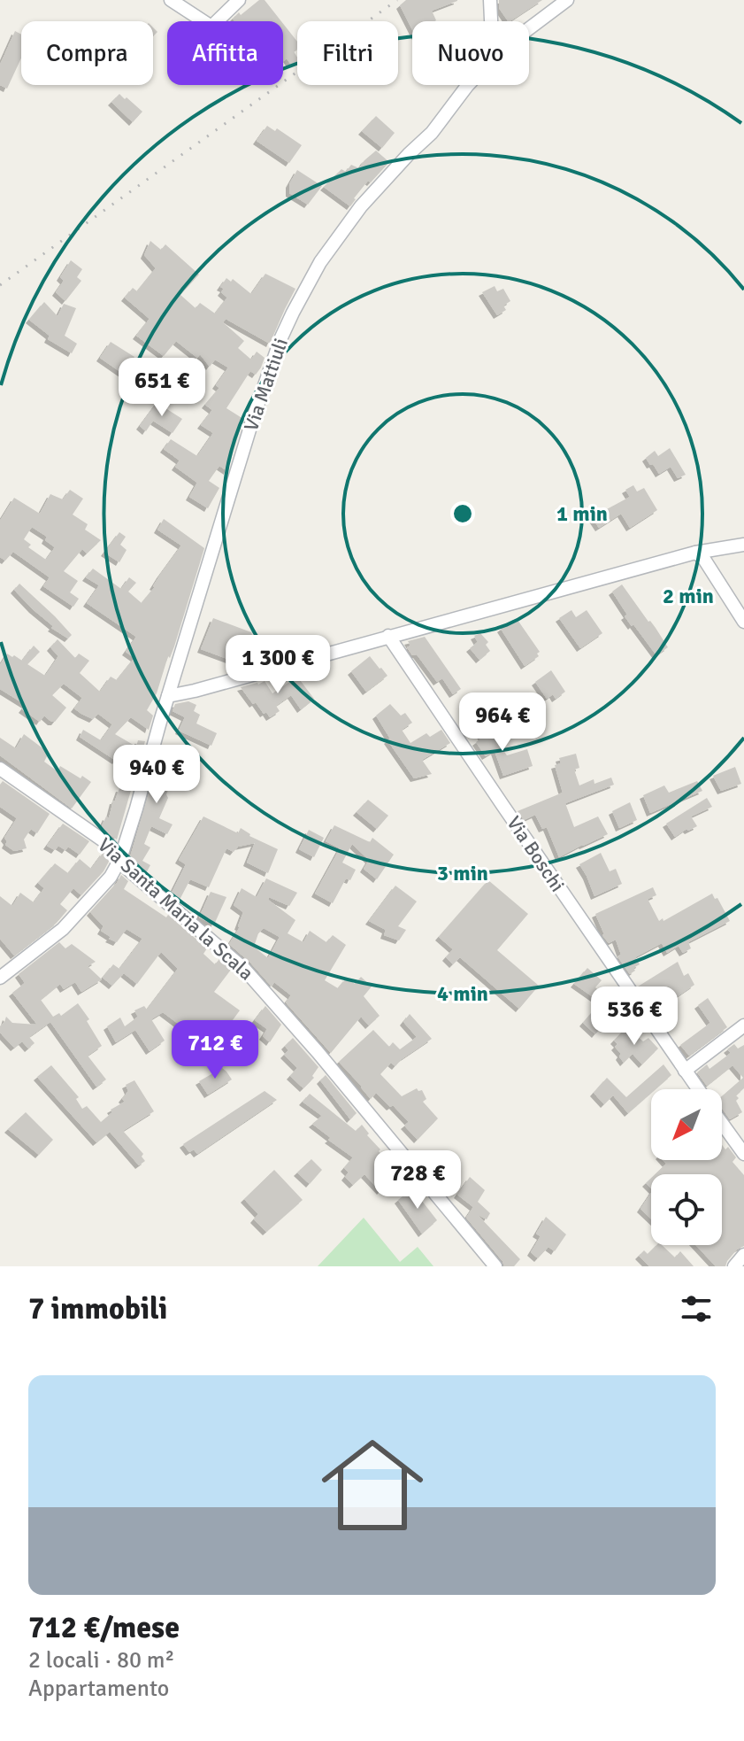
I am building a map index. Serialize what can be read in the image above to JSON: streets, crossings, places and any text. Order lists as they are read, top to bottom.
{
  "streets": {
    "street": ["Via Mattiuli", "Via Boschi", "Via Santa Maria la Scala"]
  },
  "crossings": [
    ["Via Mattiuli", "Via Santa Maria la Scala"]
  ],
  "north": "bottom left",
  "page": {
    "chip": [
      "Compra",
      "Affitta",
      "Filtri",
      "Nuovo"
    ],
    "price": [
      "651 €",
      "1 300 €",
      "964 €",
      "940 €",
      "536 €",
      "712 €",
      "728 €"
    ],
    "heading": "7 immobili",
    "list": [
      {
        "name": "712 €/mese",
        "note": "2 locali · 80 m² · Appartamento"
      }
    ]
  },
  "rings": [
    "1 min",
    "2 min",
    "3 min",
    "4 min"
  ]
}
